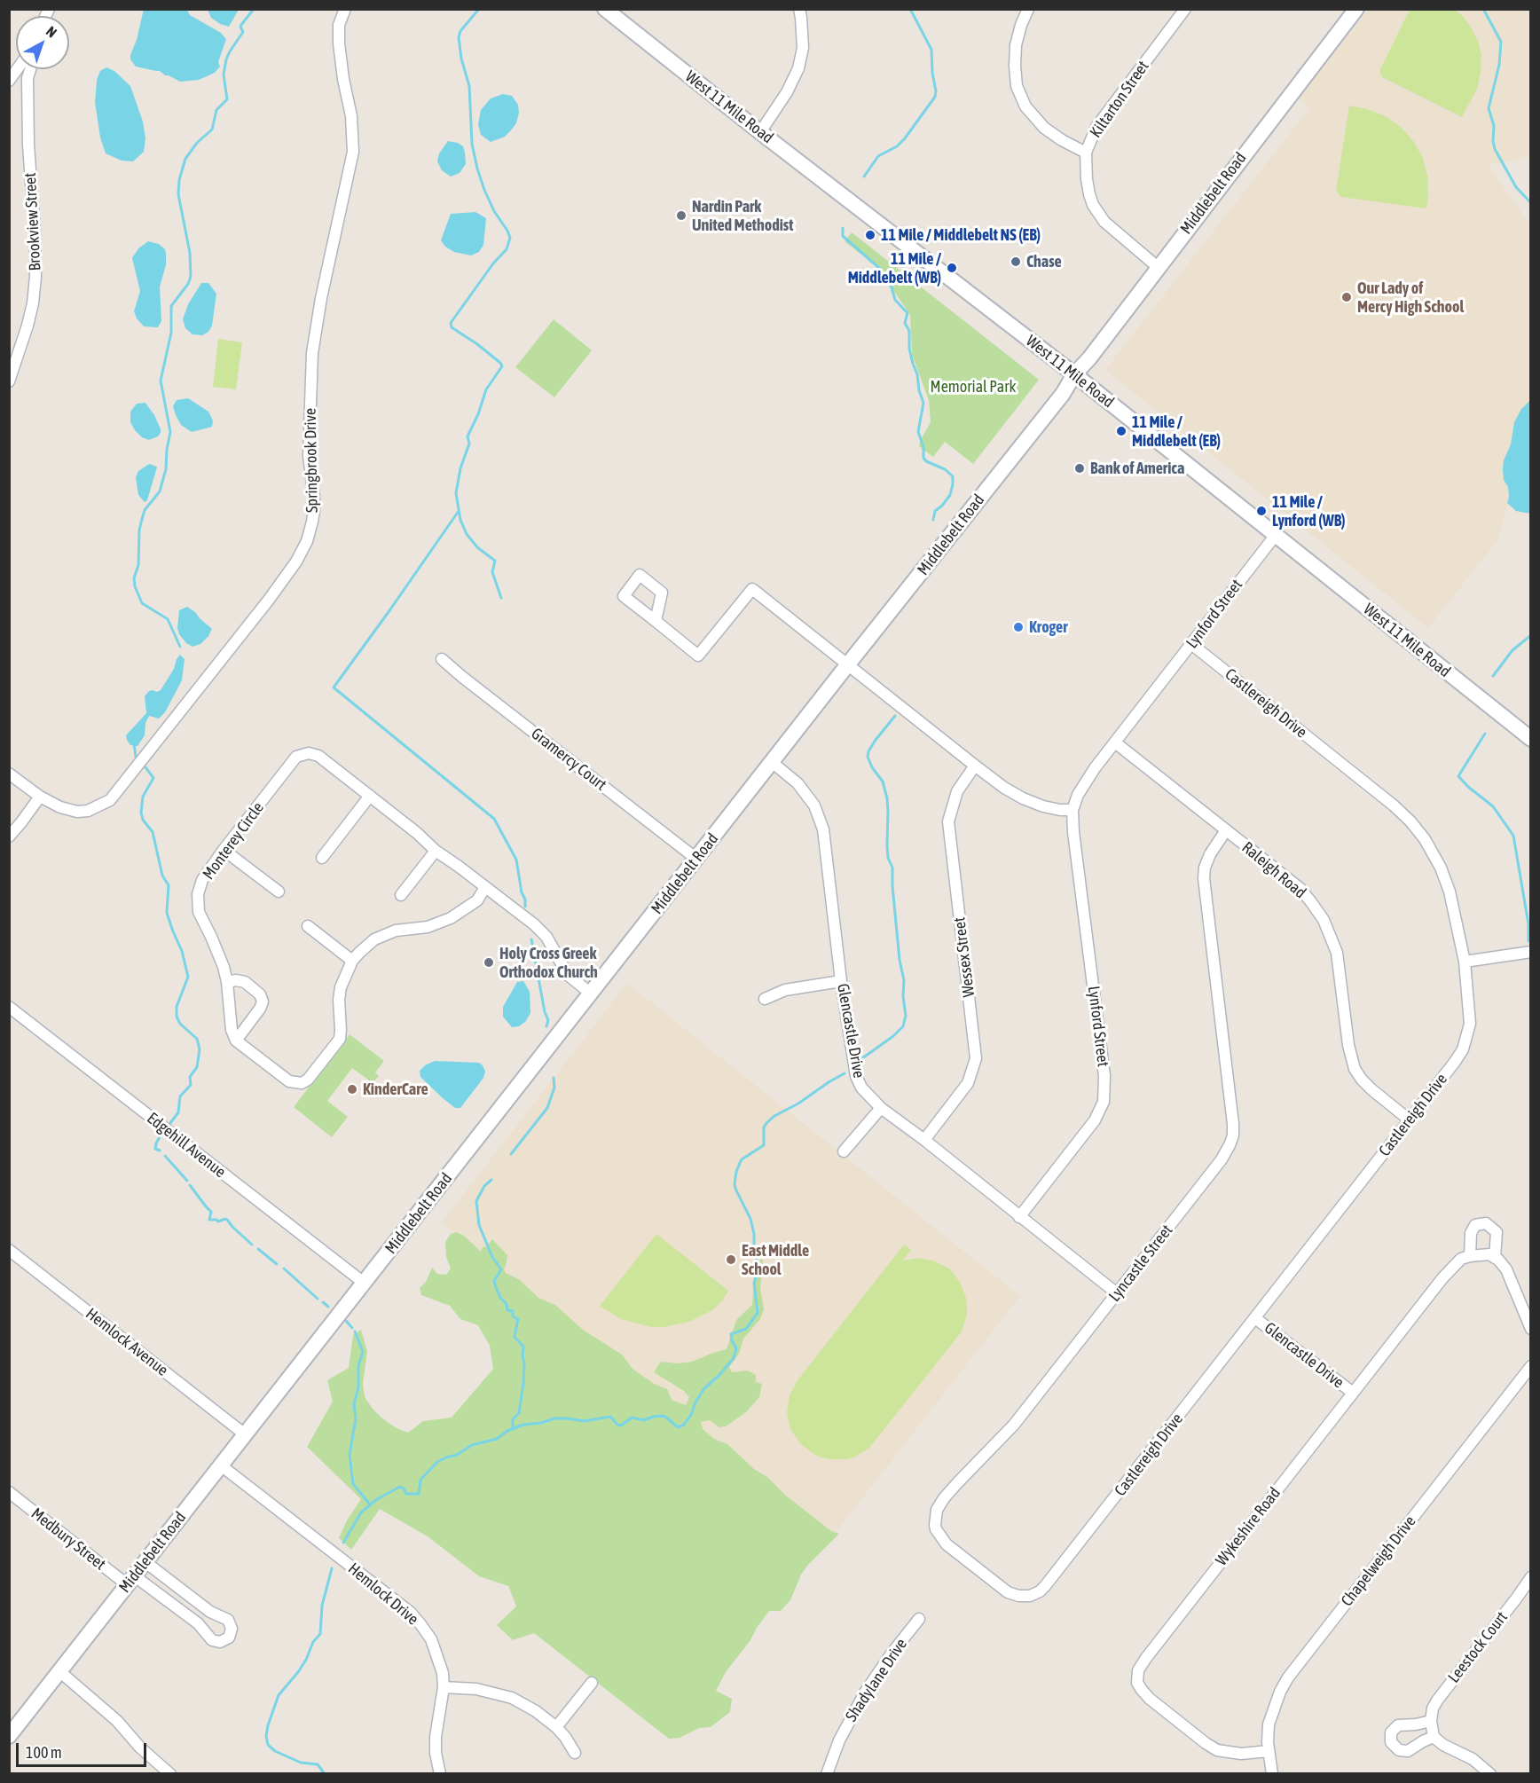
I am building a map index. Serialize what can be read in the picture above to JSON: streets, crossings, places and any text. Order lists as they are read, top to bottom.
{
  "streets": {
    "street": [
      "Kiltarton Street",
      "West 11 Mile Road",
      "Middlebelt Road",
      "Brookview Street",
      "Springbrook Drive",
      "Lynford Street",
      "Castlereigh Drive",
      "Gramercy Court",
      "Monterey Circle",
      "Raleigh Road",
      "Wessex Street",
      "Glencastle Drive",
      "Edgehill Avenue",
      "Lyncastle Street",
      "Hemlock Avenue",
      "Wykeshire Road",
      "Medbury Street",
      "Chapelweigh Drive",
      "Hemlock Drive",
      "Leestock Court",
      "Shadylane Drive"
    ]
  },
  "crossings": [
    ["Kiltarton Street", "Middlebelt Road"],
    ["West 11 Mile Road", "Middlebelt Road"],
    ["West 11 Mile Road", "Lynford Street"],
    ["Middlebelt Road", "Gramercy Court"],
    ["Middlebelt Road", "Monterey Circle"],
    ["Middlebelt Road", "Glencastle Drive"],
    ["Middlebelt Road", "Edgehill Avenue"],
    ["Middlebelt Road", "Hemlock Avenue"],
    ["Middlebelt Road", "Medbury Street"],
    ["Middlebelt Road", "Hemlock Drive"],
    ["Lynford Street", "Castlereigh Drive"],
    ["Lynford Street", "Raleigh Road"],
    ["Lynford Street", "Glencastle Drive"],
    ["Castlereigh Drive", "Raleigh Road"],
    ["Castlereigh Drive", "Glencastle Drive"],
    ["Castlereigh Drive", "Lyncastle Street"],
    ["Raleigh Road", "Lyncastle Street"],
    ["Wessex Street", "Glencastle Drive"],
    ["Glencastle Drive", "Lyncastle Street"],
    ["Glencastle Drive", "Wykeshire Road"],
    ["Wykeshire Road", "Chapelweigh Drive"]
  ],
  "parks": ["Memorial Park"],
  "places": [
    "Nardin Park United Methodist",
    "11 Mile / Middlebelt NS (EB)",
    "Chase",
    "11 Mile / Middlebelt (WB)",
    "Our Lady of Mercy High School",
    "11 Mile / Middlebelt (EB)",
    "Bank of America",
    "11 Mile / Lynford (WB)",
    "Kroger",
    "Holy Cross Greek Orthodox Church",
    "KinderCare",
    "East Middle School"
  ],
  "scale_bar": "100 m",
  "north": "top right"
}
